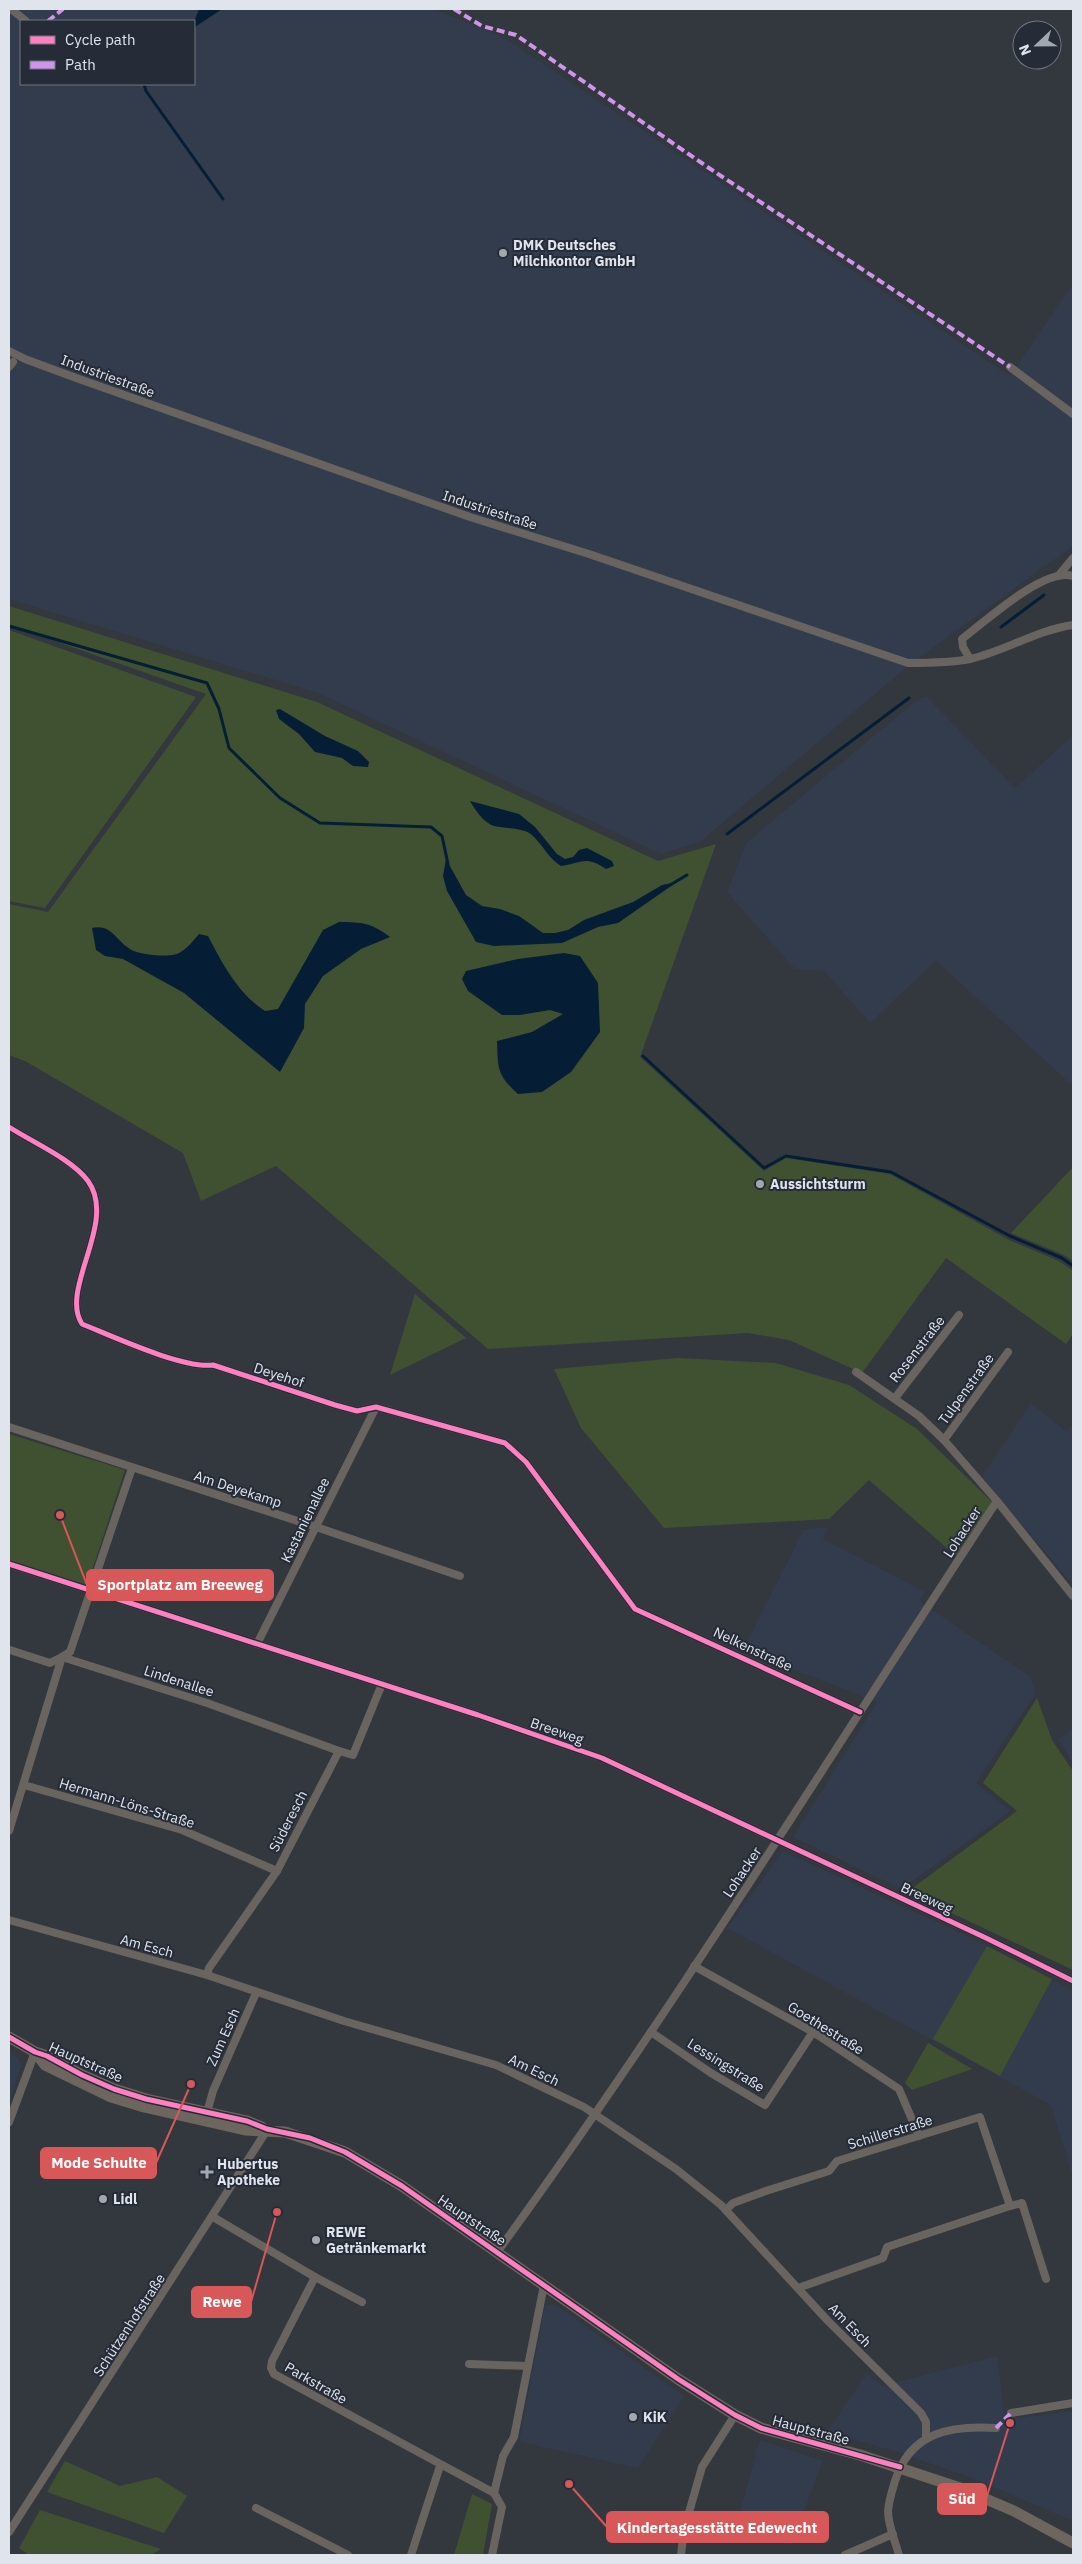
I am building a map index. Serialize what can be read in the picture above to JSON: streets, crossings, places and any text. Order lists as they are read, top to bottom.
{
  "streets": {
    "main road": ["Hauptstraße"],
    "street": [
      "Industriestraße",
      "Rosenstraße",
      "Deyehof",
      "Tulpenstraße",
      "Am Deyekamp",
      "Kastanienallee",
      "Lohacker",
      "Nelkenstraße",
      "Lindenallee",
      "Breeweg",
      "Hermann-Löns-Straße",
      "Süderesch",
      "Am Esch",
      "Goethestraße",
      "Zum Esch",
      "Lessingstraße",
      "Schillerstraße",
      "Schützenhofstraße",
      "Parkstraße"
    ]
  },
  "crossings": [
    ["Rosenstraße", "Lohacker"],
    ["Deyehof", "Kastanienallee"],
    ["Deyehof", "Nelkenstraße"],
    ["Tulpenstraße", "Lohacker"],
    ["Am Deyekamp", "Kastanienallee"],
    ["Kastanienallee", "Breeweg"],
    ["Lohacker", "Nelkenstraße"],
    ["Lohacker", "Breeweg"],
    ["Lohacker", "Am Esch"],
    ["Lohacker", "Goethestraße"],
    ["Lohacker", "Hauptstraße"],
    ["Lohacker", "Lessingstraße"],
    ["Lindenallee", "Süderesch"],
    ["Hermann-Löns-Straße", "Süderesch"],
    ["Süderesch", "Am Esch"],
    ["Am Esch", "Zum Esch"],
    ["Am Esch", "Schillerstraße"],
    ["Goethestraße", "Lessingstraße"],
    ["Goethestraße", "Schillerstraße"],
    ["Zum Esch", "Hauptstraße"],
    ["Hauptstraße", "Schützenhofstraße"]
  ],
  "places": {
    "other": [
      "DMK Deutsches Milchkontor GmbH",
      "Aussichtsturm",
      "Sportplatz am Breeweg",
      "Mode Schulte",
      "Lidl",
      "Rewe",
      "REWE Getränkemarkt",
      "KiK",
      "Süd",
      "Kindertagesstätte Edewecht"
    ],
    "health": ["Hubertus Apotheke"]
  },
  "legend": ["Cycle path", "Path"],
  "north": "left"
}
